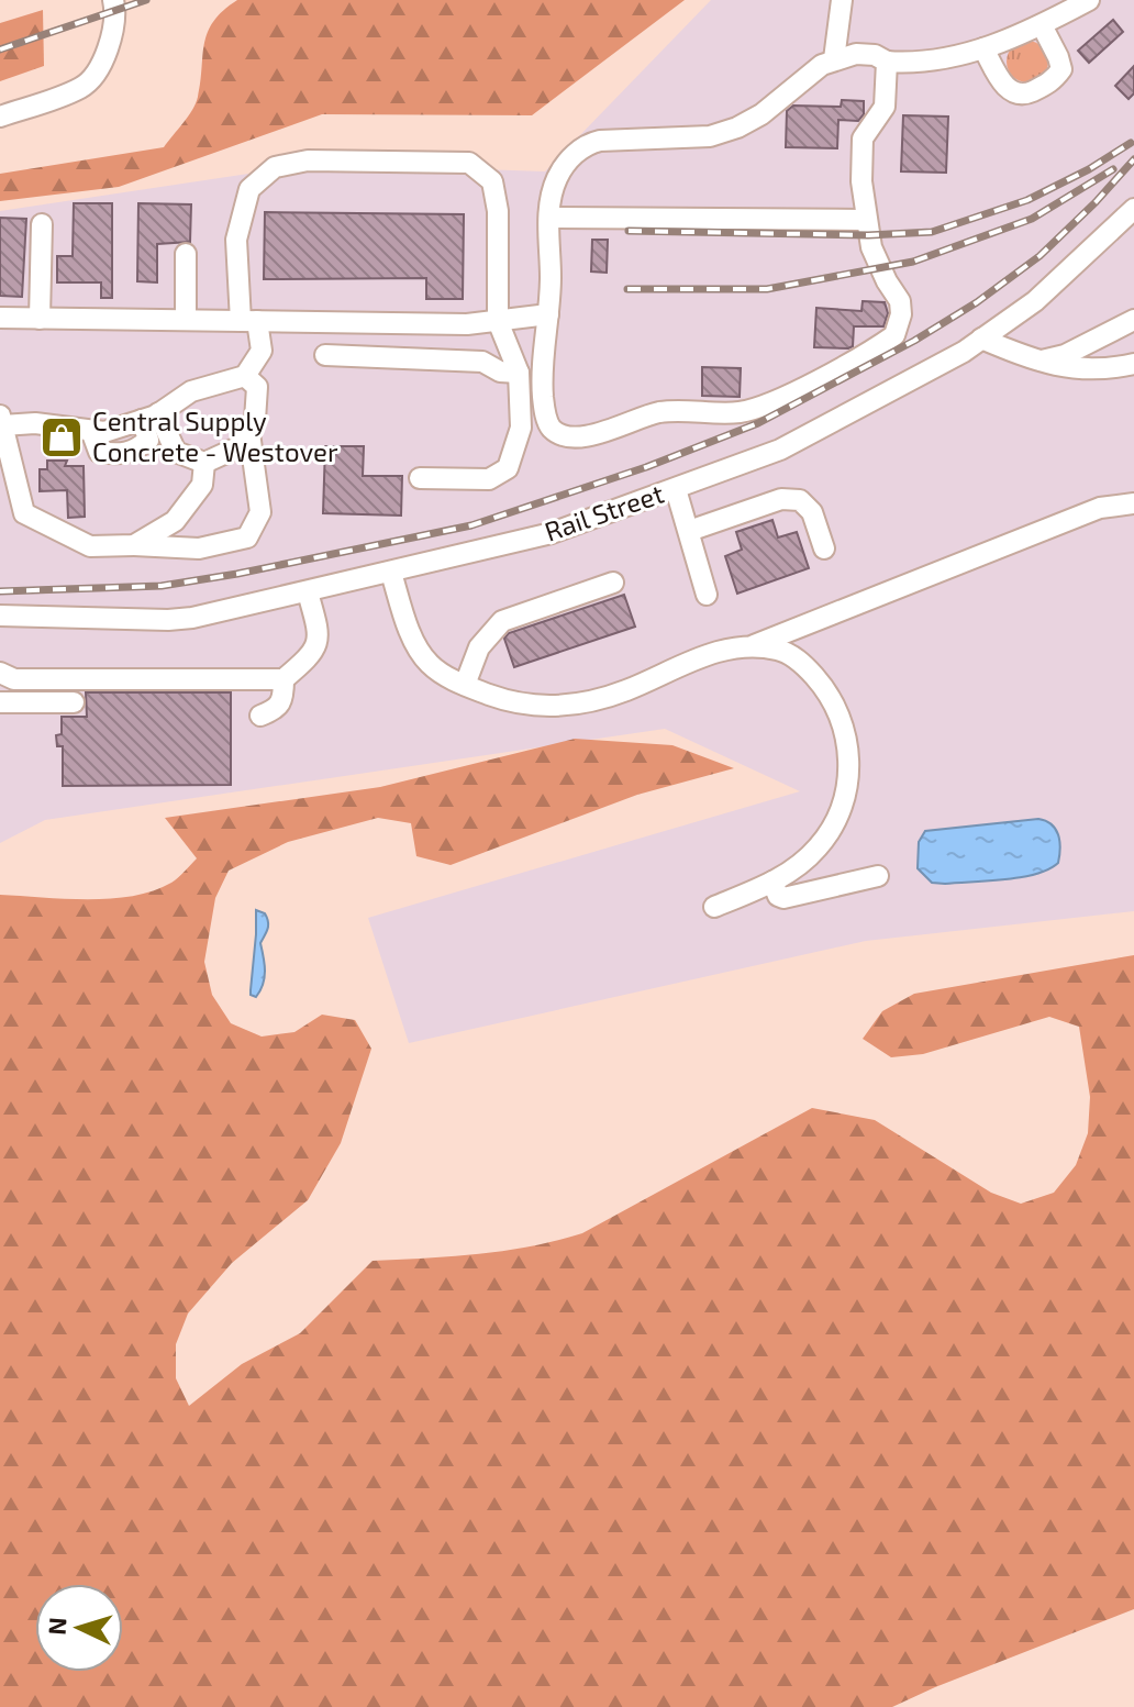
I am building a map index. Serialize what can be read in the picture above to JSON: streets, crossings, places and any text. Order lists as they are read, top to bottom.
{
  "streets": {
    "street": ["Rail Street"]
  },
  "places": {
    "shop": ["Central Supply Concrete - Westover"]
  },
  "north": "left"
}
